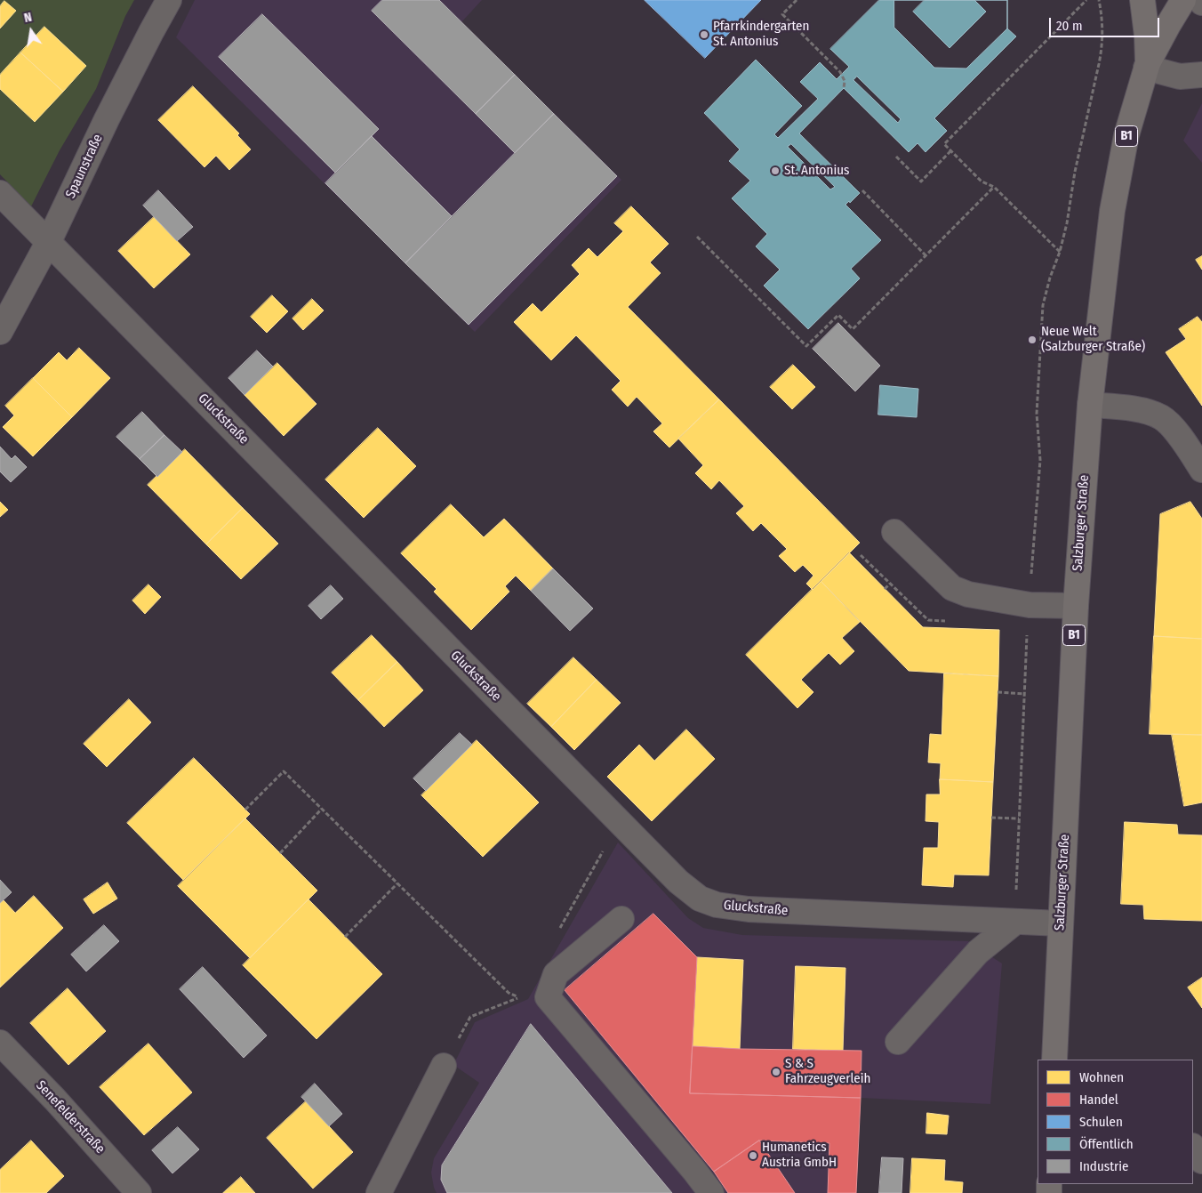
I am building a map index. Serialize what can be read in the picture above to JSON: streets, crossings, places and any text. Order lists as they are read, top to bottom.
{
  "streets": {
    "main road": ["B1", "Salzburger Straße"],
    "street": ["Spaunstraße", "Gluckstraße", "Senefelderstraße"]
  },
  "crossings": [
    ["Spaunstraße", "Gluckstraße"],
    ["Gluckstraße", "Salzburger Straße"]
  ],
  "places": [
    "Pfarrkindergarten St. Antonius",
    "St. Antonius",
    "Neue Welt (Salzburger Straße)",
    "S & S Fahrzeugverleih",
    "Humanetics Austria GmbH"
  ],
  "legend": [
    "Wohnen",
    "Handel",
    "Schulen",
    "Öffentlich",
    "Industrie"
  ],
  "scale_bar": "20 m",
  "north": "top"
}
